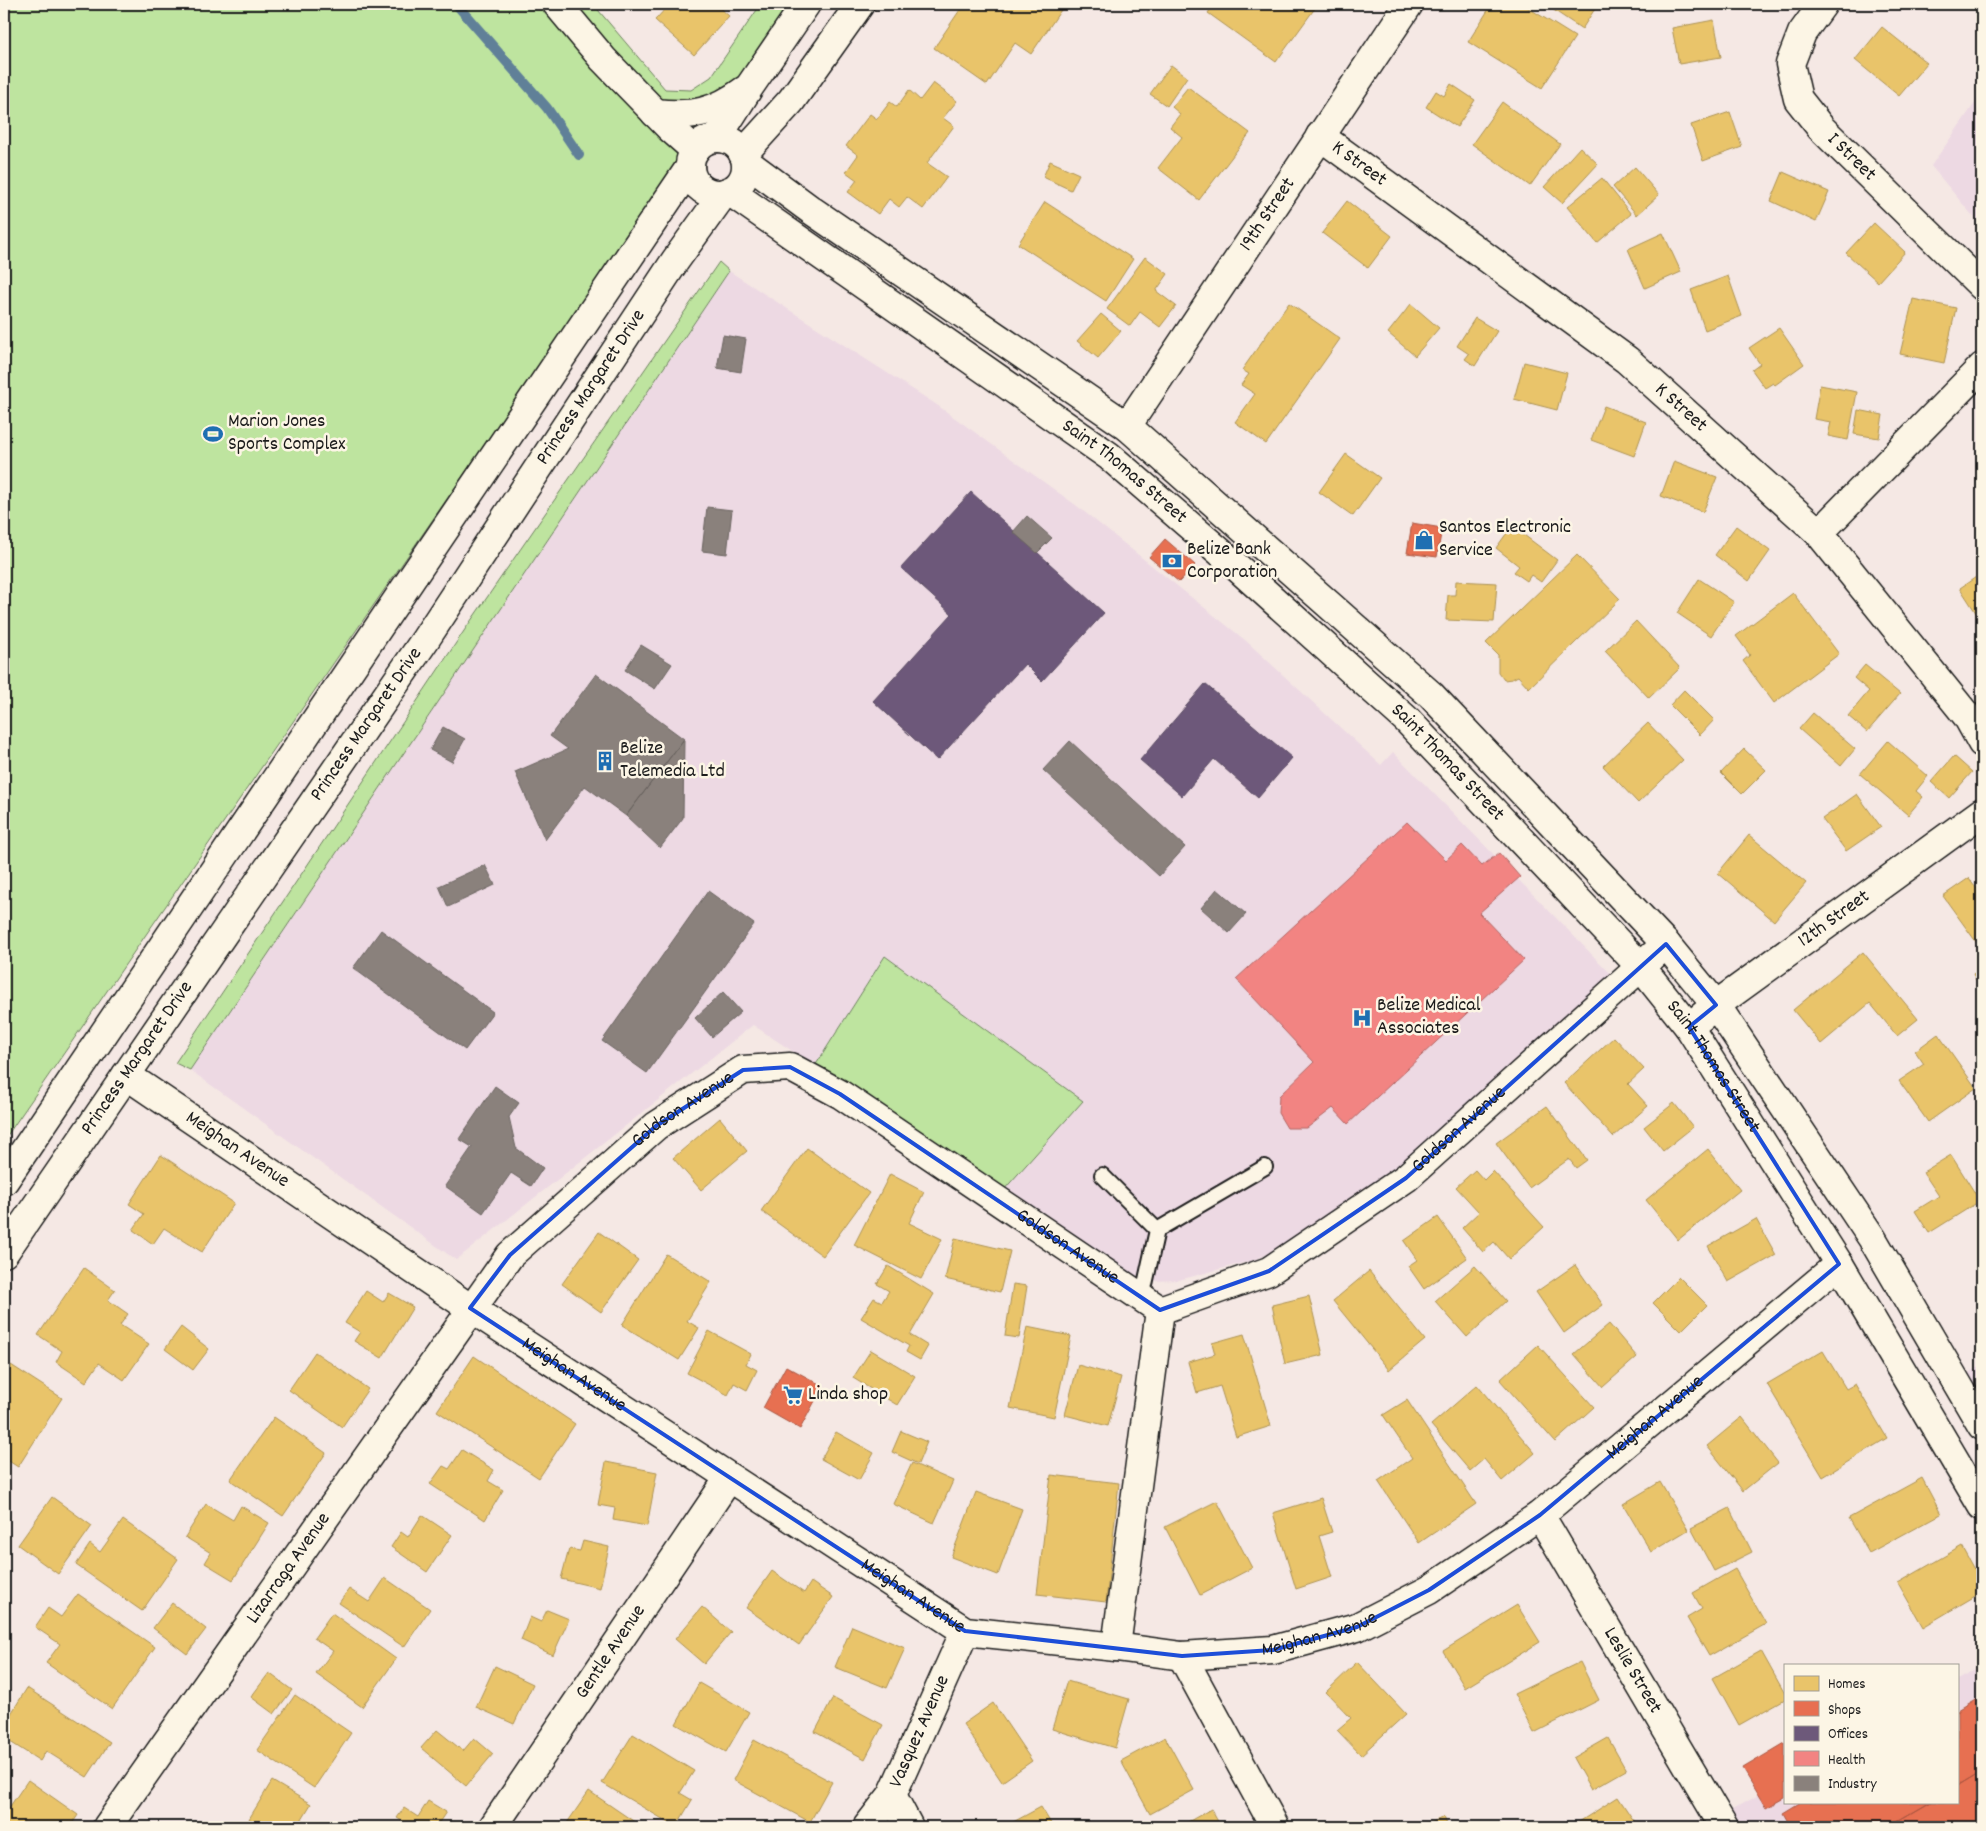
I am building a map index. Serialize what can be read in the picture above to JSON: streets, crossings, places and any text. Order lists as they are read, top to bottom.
{
  "streets": {
    "street": [
      "I Street",
      "K Street",
      "19th Street",
      "Princess Margaret Drive",
      "Saint Thomas Street",
      "12th Street",
      "Goldson Avenue",
      "Meighan Avenue",
      "Lizarraga Avenue",
      "Gentle Avenue",
      "Leslie Street",
      "Vasquez Avenue"
    ]
  },
  "crossings": [
    ["K Street", "19th Street"],
    ["19th Street", "Saint Thomas Street"],
    ["Princess Margaret Drive", "Saint Thomas Street"],
    ["Princess Margaret Drive", "Meighan Avenue"],
    ["Saint Thomas Street", "12th Street"],
    ["Saint Thomas Street", "Goldson Avenue"],
    ["Saint Thomas Street", "Meighan Avenue"],
    ["Goldson Avenue", "Meighan Avenue"],
    ["Goldson Avenue", "Lizarraga Avenue"],
    ["Meighan Avenue", "Lizarraga Avenue"],
    ["Meighan Avenue", "Gentle Avenue"],
    ["Meighan Avenue", "Leslie Street"],
    ["Meighan Avenue", "Vasquez Avenue"]
  ],
  "places": {
    "sports": ["Marion Jones Sports Complex"],
    "shop": ["Santos Electronic Service"],
    "bank": ["Belize Bank Corporation"],
    "building": ["Belize Telemedia Ltd"],
    "hospital": ["Belize Medical Associates"],
    "supermarket": ["Linda shop"]
  },
  "legend": [
    "Homes",
    "Shops",
    "Offices",
    "Health",
    "Industry"
  ]
}
